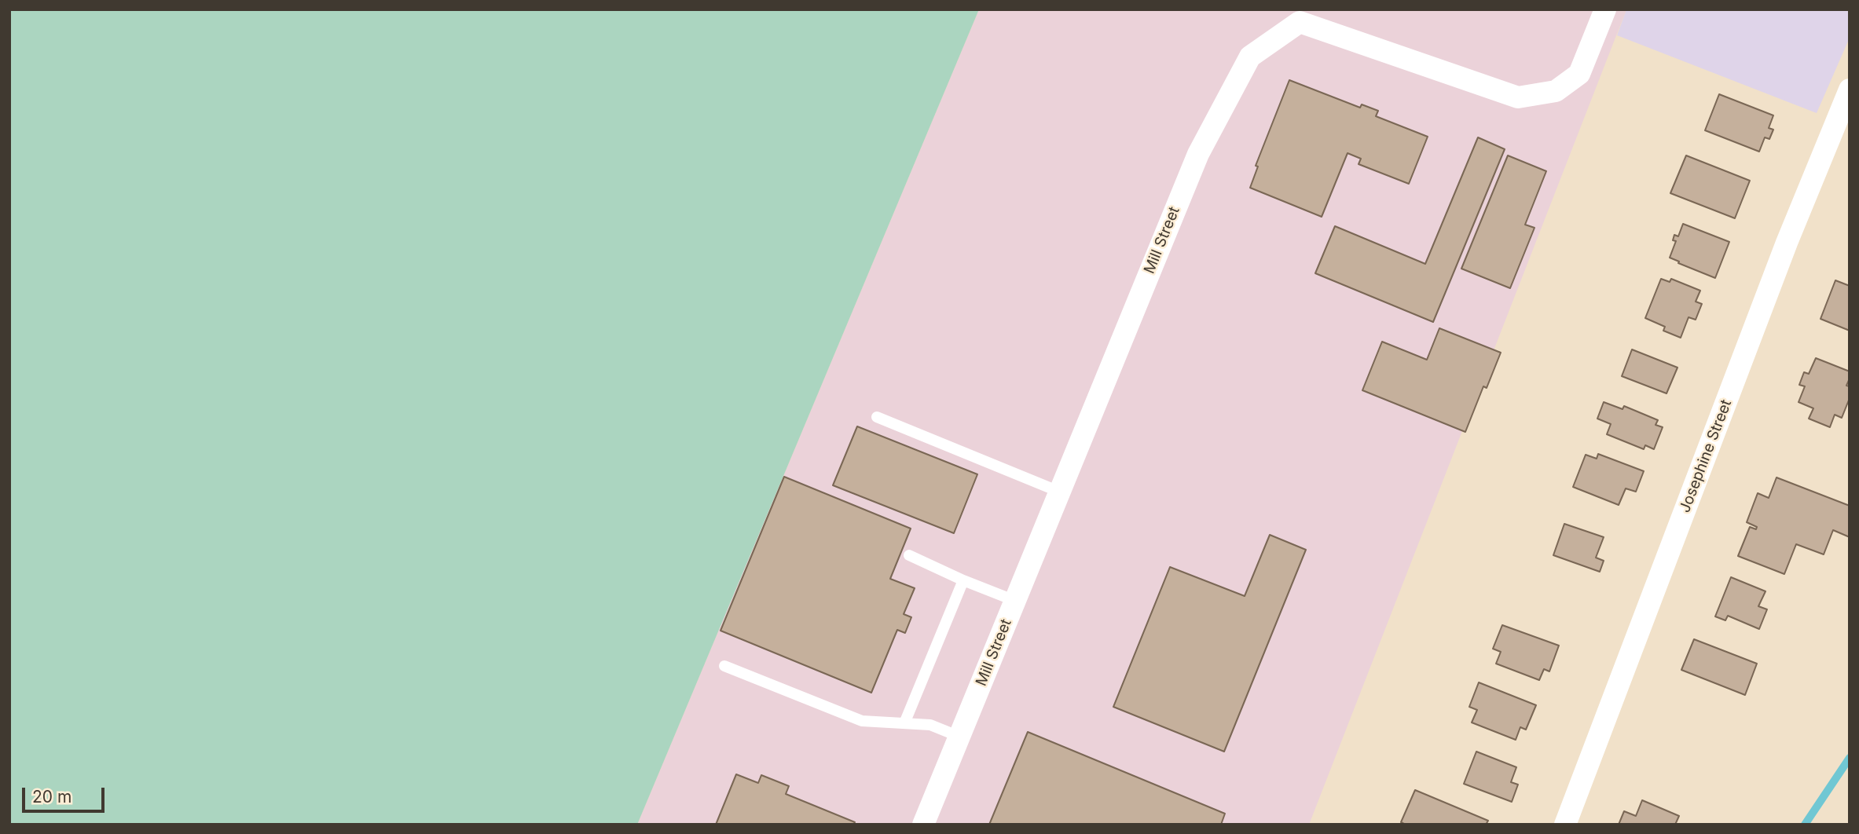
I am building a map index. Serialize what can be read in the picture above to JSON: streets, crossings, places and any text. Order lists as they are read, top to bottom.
{
  "streets": {
    "street": ["Mill Street", "Josephine Street"]
  },
  "scale_bar": "20 m"
}
